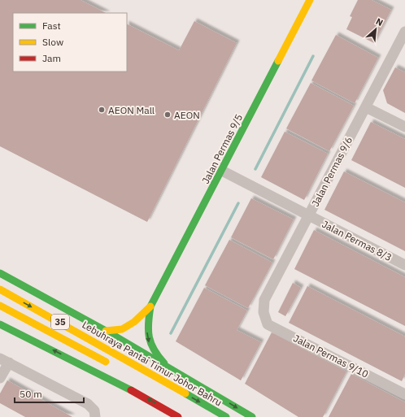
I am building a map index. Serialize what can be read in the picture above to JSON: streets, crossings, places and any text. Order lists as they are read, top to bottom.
{
  "streets": {
    "main road": ["Jalan Permas 9/5", "35", "Lebuhraya Pantai Timur Johor Bahru"],
    "street": ["Jalan Permas 9/6", "Jalan Permas 8/3", "Jalan Permas 9/10"]
  },
  "crossings": [
    ["Jalan Permas 9/5", "Jalan Permas 8/3"],
    ["Jalan Permas 9/6", "Jalan Permas 8/3"],
    ["Jalan Permas 9/6", "Jalan Permas 9/10"]
  ],
  "places": ["AEON Mall", "AEON"],
  "legend": ["Fast", "Slow", "Jam"],
  "scale_bar": "50 m",
  "north": "top right"
}
